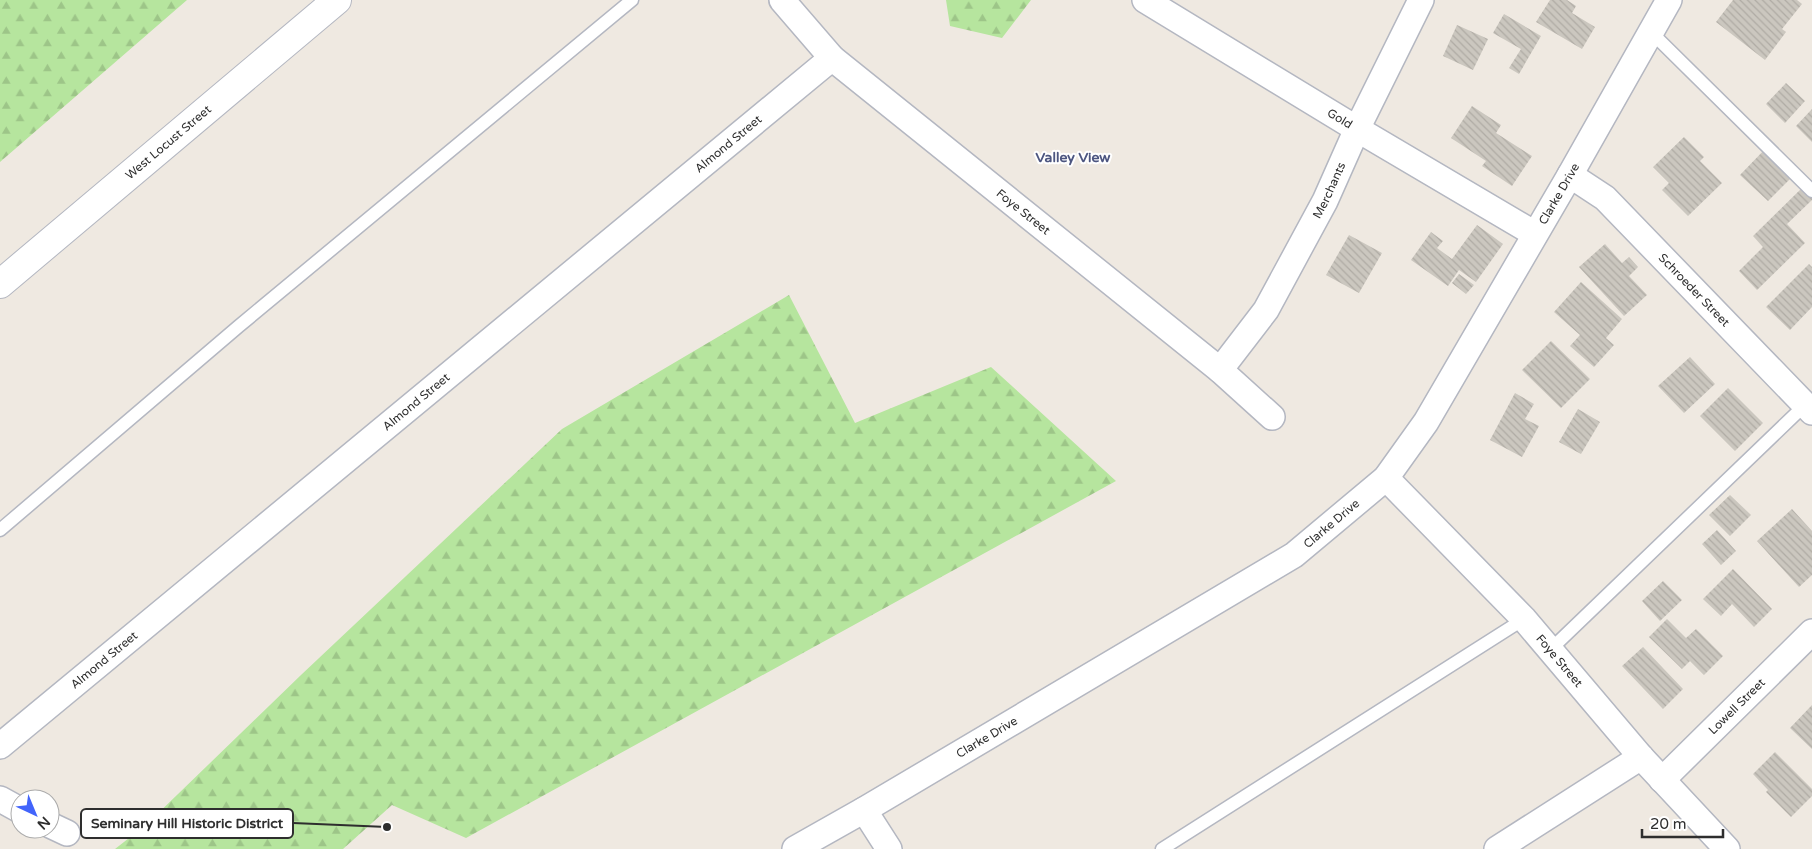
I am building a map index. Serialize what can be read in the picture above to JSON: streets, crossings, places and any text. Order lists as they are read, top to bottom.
{
  "streets": {
    "street": [
      "Gold",
      "West Locust Street",
      "Almond Street",
      "Merchants",
      "Clarke Drive",
      "Foye Street",
      "Schroeder Street",
      "Lowell Street"
    ]
  },
  "crossings": [
    ["Gold", "Merchants"],
    ["Gold", "Clarke Drive"],
    ["Almond Street", "Foye Street"],
    ["Merchants", "Foye Street"],
    ["Clarke Drive", "Foye Street"],
    ["Clarke Drive", "Schroeder Street"],
    ["Foye Street", "Lowell Street"]
  ],
  "districts": ["Valley View"],
  "places": ["Seminary Hill Historic District"],
  "scale_bar": "20 m",
  "north": "bottom right"
}
